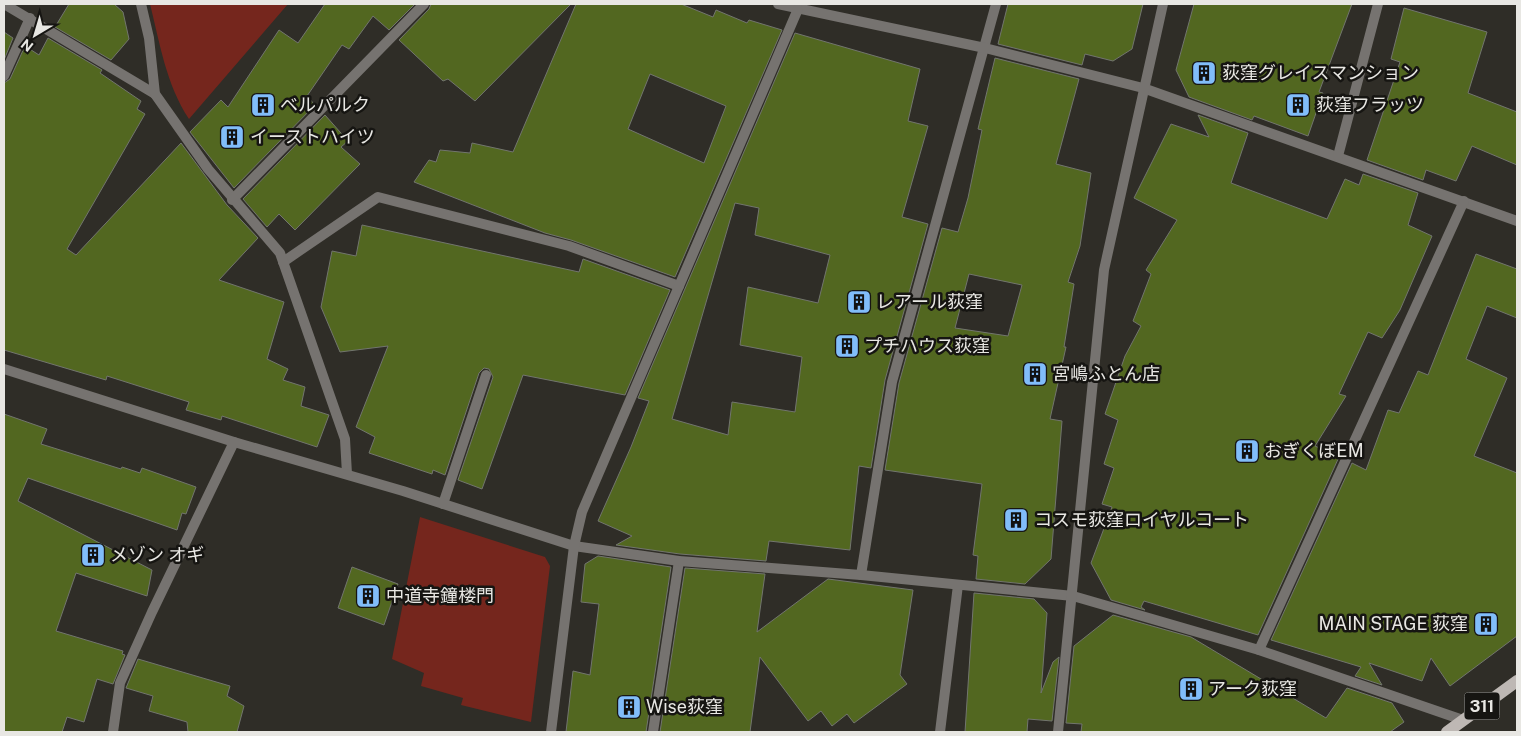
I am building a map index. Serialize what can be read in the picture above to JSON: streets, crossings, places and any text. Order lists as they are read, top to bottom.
{
  "streets": {
    "main road": ["311"]
  },
  "places": {
    "building": [
      "荻窪グレイスマンション",
      "ベルパルク",
      "荻窪フラッツ",
      "イーストハイツ",
      "レアール荻窪",
      "プチハウス荻窪",
      "宮嶋ふとん店",
      "おぎくぼEM",
      "コスモ荻窪ロイヤルコート",
      "メゾン オギ",
      "中道寺鐘楼門",
      "MAIN STAGE 荻窪",
      "アーク荻窪",
      "Wise荻窪"
    ]
  },
  "north": "bottom left"
}
